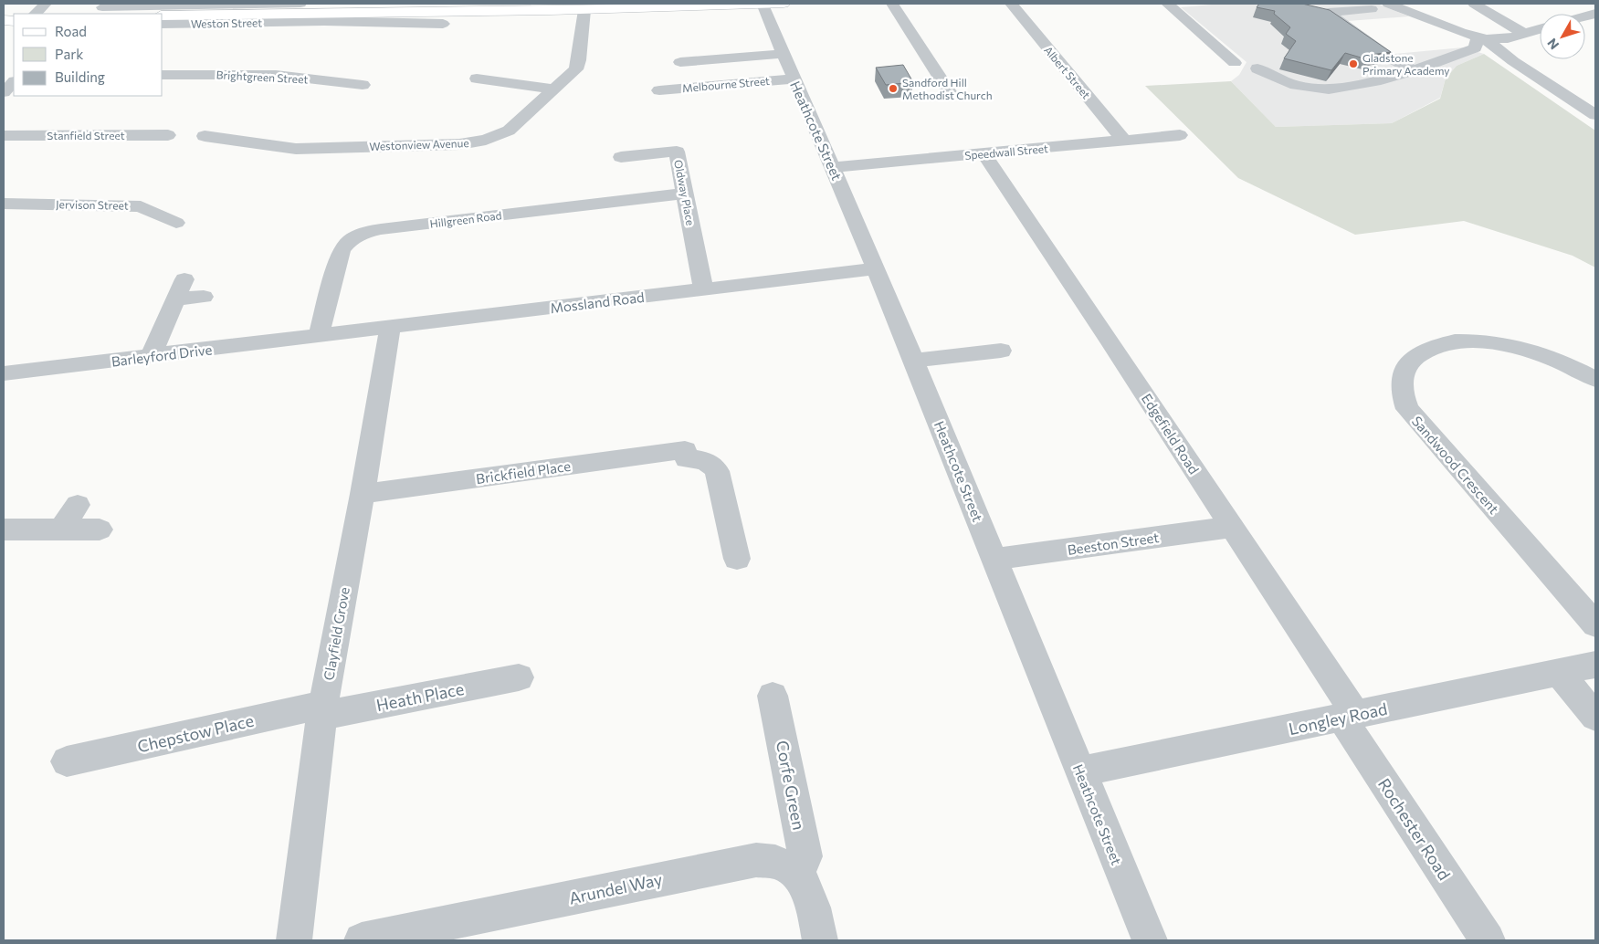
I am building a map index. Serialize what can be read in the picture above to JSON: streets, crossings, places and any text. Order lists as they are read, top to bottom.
{
  "streets": {
    "street": [
      "Weston Street",
      "Albert Street",
      "Brightgreen Street",
      "Melbourne Street",
      "Heathcote Street",
      "Stanfield Street",
      "Westonview Avenue",
      "Speedwall Street",
      "Oldway Place",
      "Jervison Street",
      "Hillgreen Road",
      "Mossland Road",
      "Barleyford Drive",
      "Edgefield Road",
      "Sandwood Crescent",
      "Brickfield Place",
      "Beeston Street",
      "Clayfield Grove",
      "Heath Place",
      "Longley Road",
      "Chepstow Place",
      "Corfe Green",
      "Rochester Road",
      "Arundel Way"
    ]
  },
  "crossings": [
    ["Albert Street", "Speedwall Street"],
    ["Melbourne Street", "Heathcote Street"],
    ["Heathcote Street", "Speedwall Street"],
    ["Heathcote Street", "Mossland Road"],
    ["Heathcote Street", "Beeston Street"],
    ["Heathcote Street", "Longley Road"],
    ["Speedwall Street", "Edgefield Road"],
    ["Oldway Place", "Hillgreen Road"],
    ["Oldway Place", "Mossland Road"],
    ["Hillgreen Road", "Mossland Road"],
    ["Hillgreen Road", "Barleyford Drive"],
    ["Mossland Road", "Barleyford Drive"],
    ["Mossland Road", "Clayfield Grove"],
    ["Edgefield Road", "Beeston Street"],
    ["Edgefield Road", "Longley Road"],
    ["Edgefield Road", "Rochester Road"],
    ["Brickfield Place", "Clayfield Grove"],
    ["Clayfield Grove", "Heath Place"],
    ["Clayfield Grove", "Chepstow Place"],
    ["Heath Place", "Chepstow Place"],
    ["Longley Road", "Rochester Road"],
    ["Corfe Green", "Arundel Way"]
  ],
  "places": ["Gladstone Primary Academy", "Sandford Hill Methodist Church"],
  "legend": ["Road", "Park", "Building"],
  "north": "bottom left"
}
